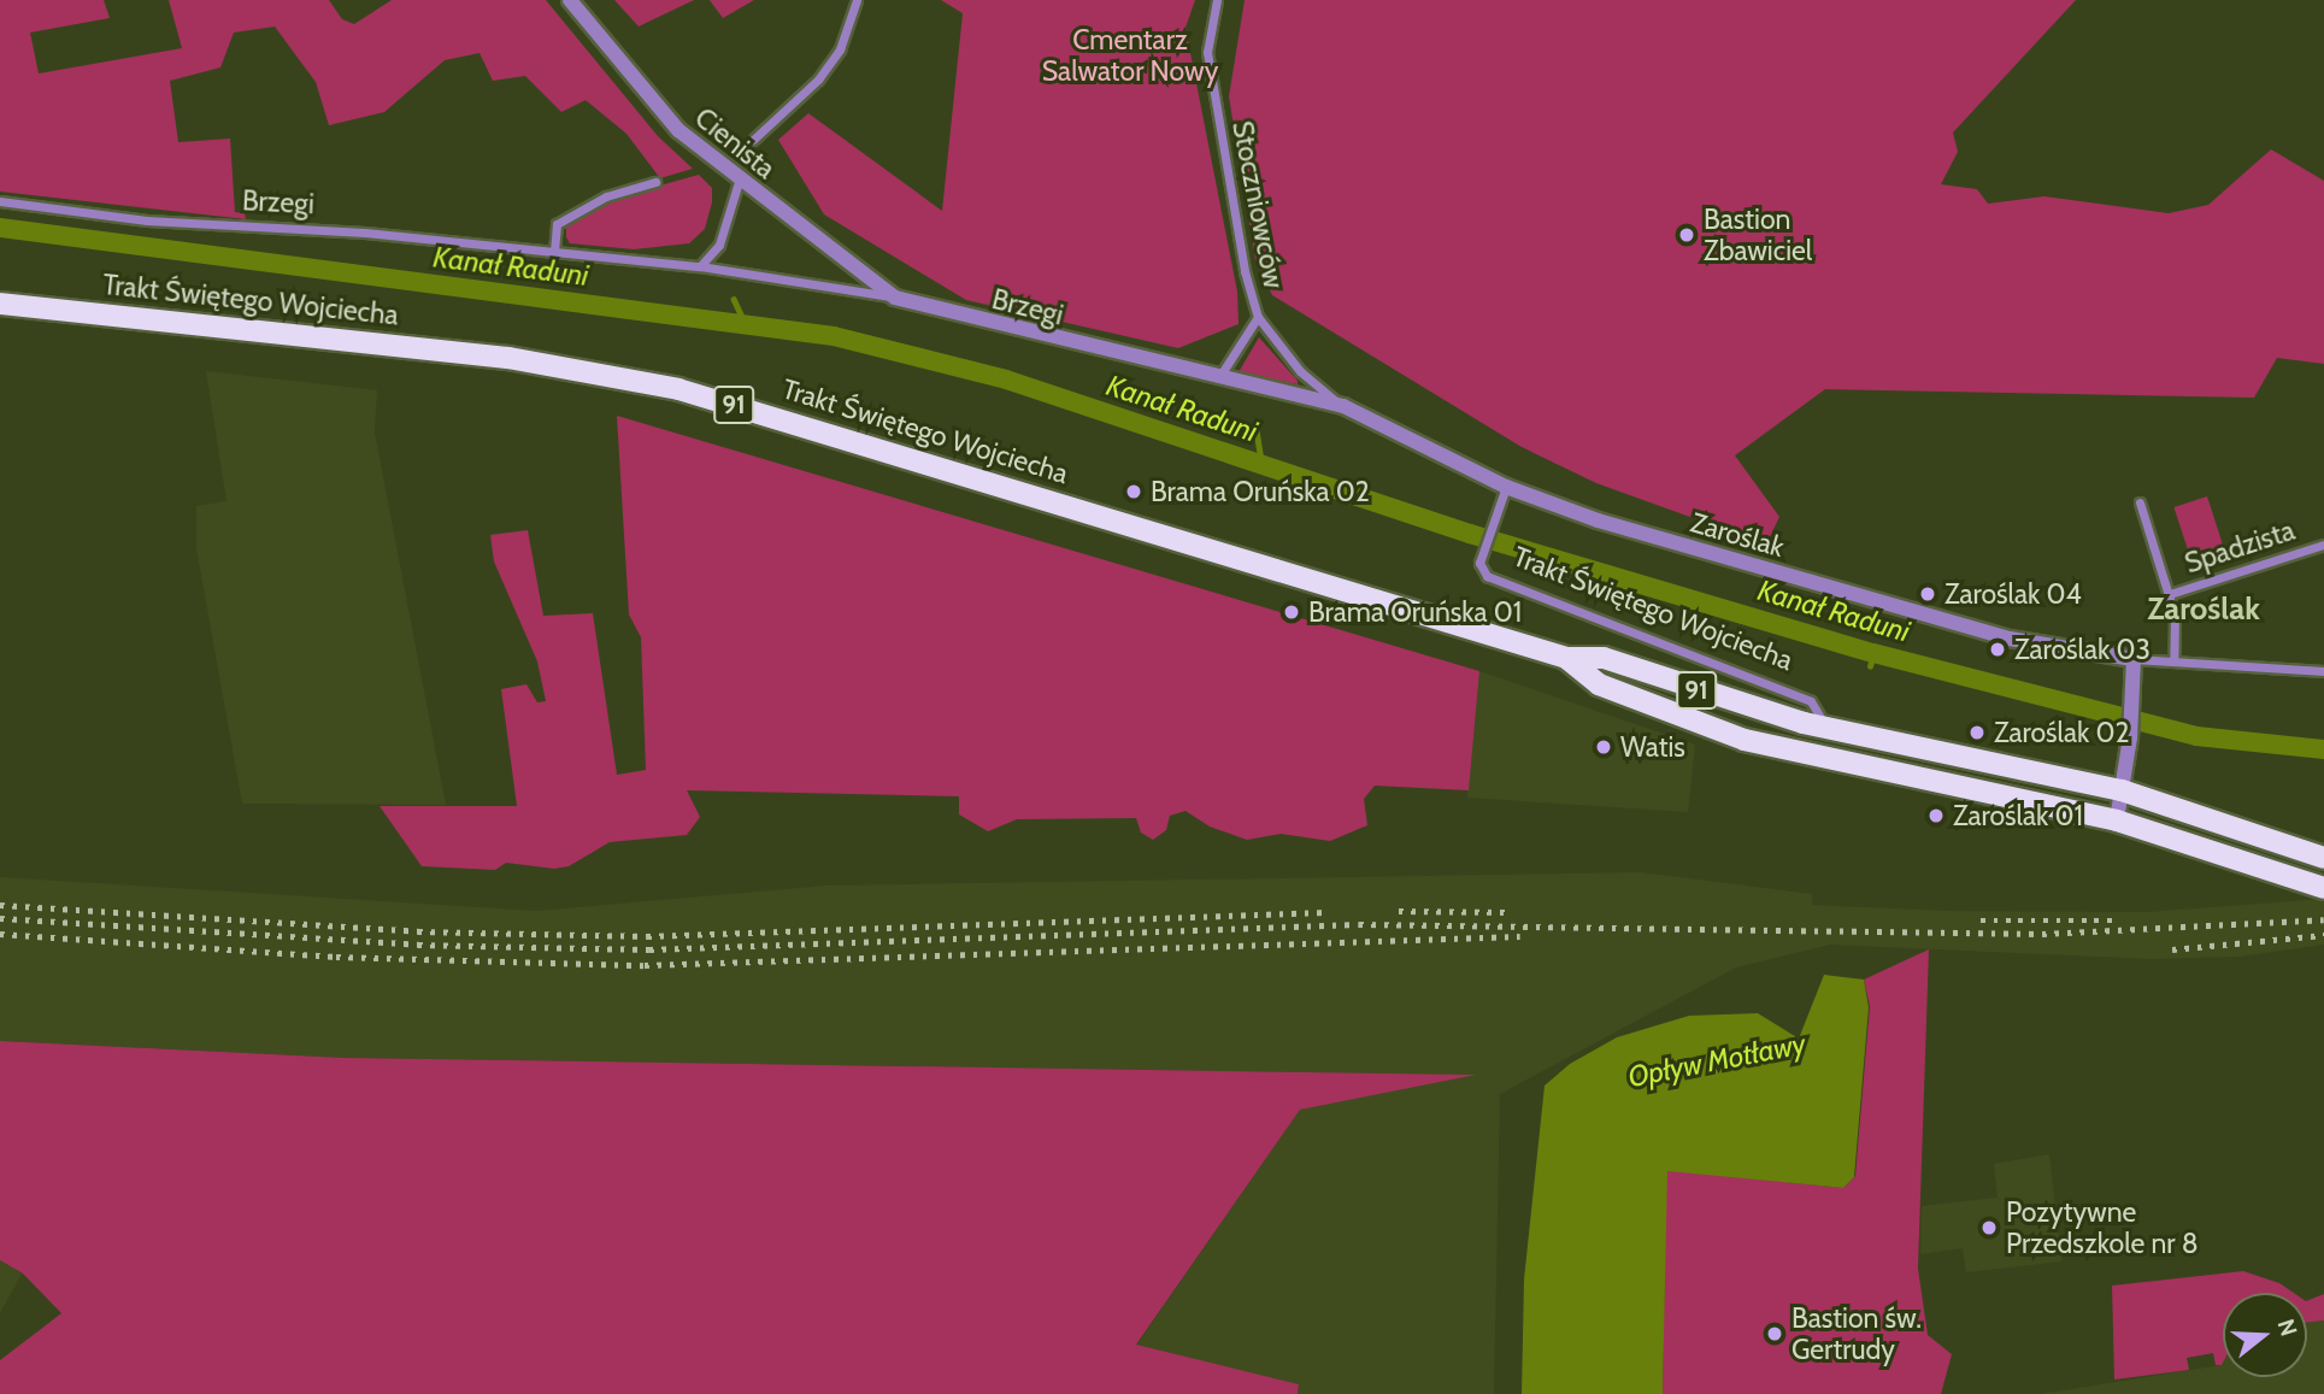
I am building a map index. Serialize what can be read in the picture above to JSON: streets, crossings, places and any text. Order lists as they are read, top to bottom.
{
  "streets": {
    "main road": ["Trakt Świętego Wojciecha", "91"],
    "street": [
      "Cienista",
      "Brzegi",
      "Stoczniowców",
      "Zaroślak",
      "Spadzista"
    ]
  },
  "crossings": [
    ["Cienista", "Brzegi"],
    ["Brzegi", "Stoczniowców"],
    ["Brzegi", "Zaroślak"],
    ["Stoczniowców", "Zaroślak"],
    ["Trakt Świętego Wojciecha", "Zaroślak"],
    ["Zaroślak", "Spadzista"]
  ],
  "districts": ["Zaroślak"],
  "water": ["Kanał Raduni", "Opływ Motławy"],
  "parks": ["Cmentarz Salwator Nowy"],
  "places": [
    "Bastion Zbawiciel",
    "Brama Oruńska 02",
    "Zaroślak 04",
    "Brama Oruńska 01",
    "Zaroślak 03",
    "Zaroślak 02",
    "Watis",
    "Zaroślak 01",
    "Pozytywne Przedszkole nr 8",
    "Bastion św. Gertrudy"
  ],
  "north": "right"
}
